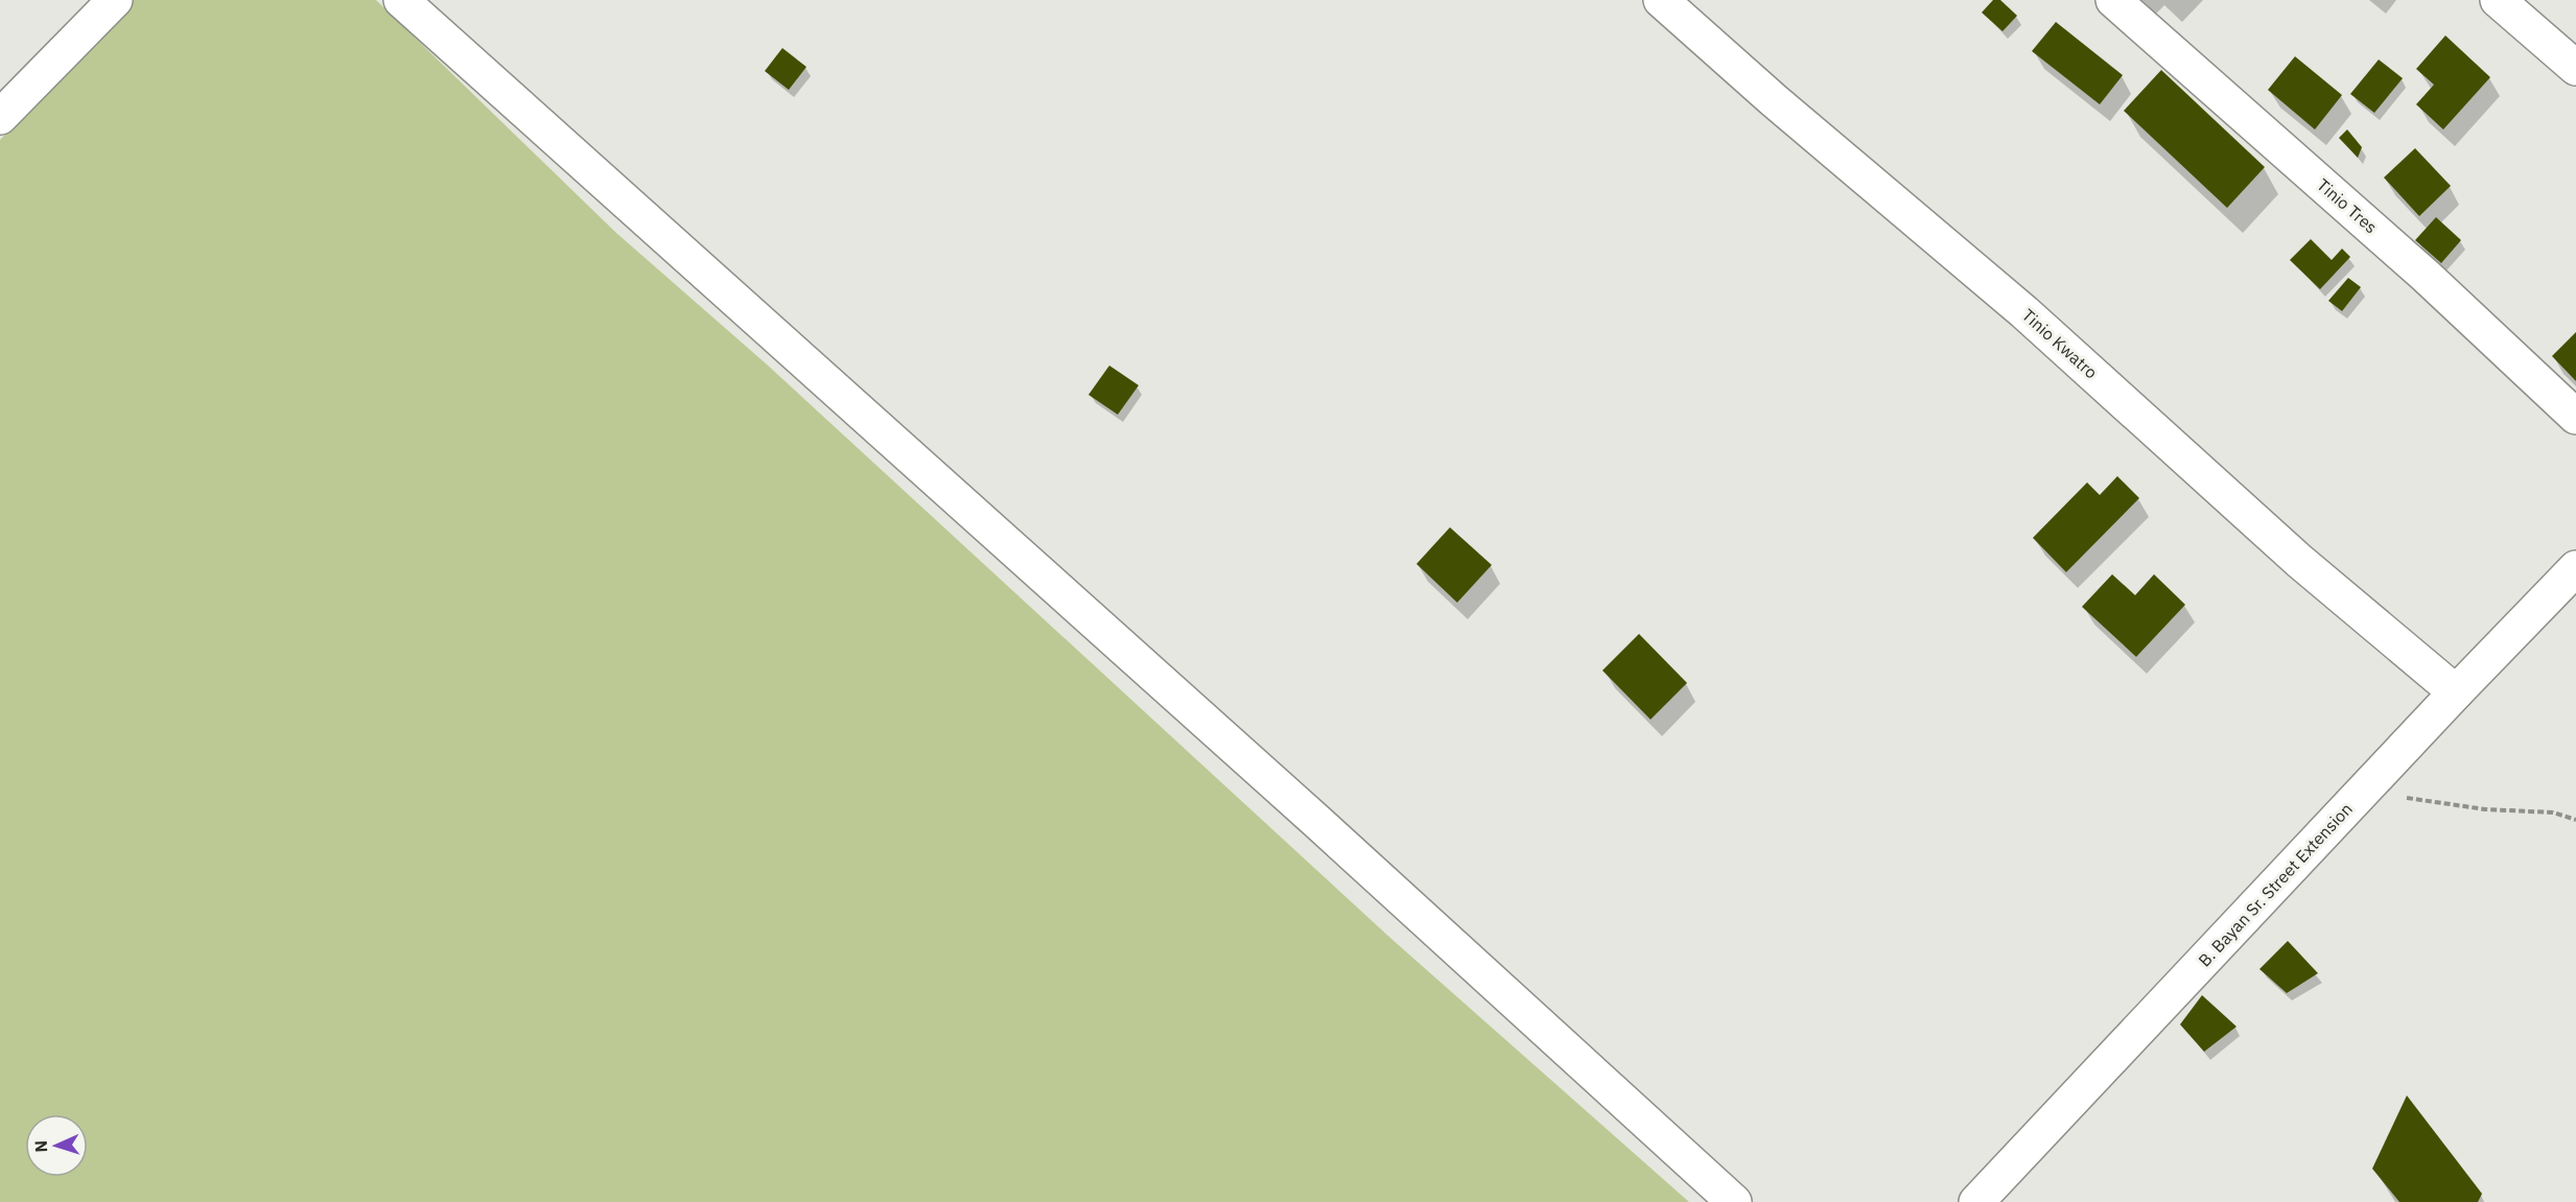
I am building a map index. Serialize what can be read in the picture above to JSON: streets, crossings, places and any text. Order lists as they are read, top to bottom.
{
  "streets": {
    "street": ["Tinio Tres", "Tinio Kwatro", "B. Bayan Sr. Street Extension"]
  },
  "crossings": [
    ["Tinio Kwatro", "B. Bayan Sr. Street Extension"]
  ],
  "north": "left"
}
